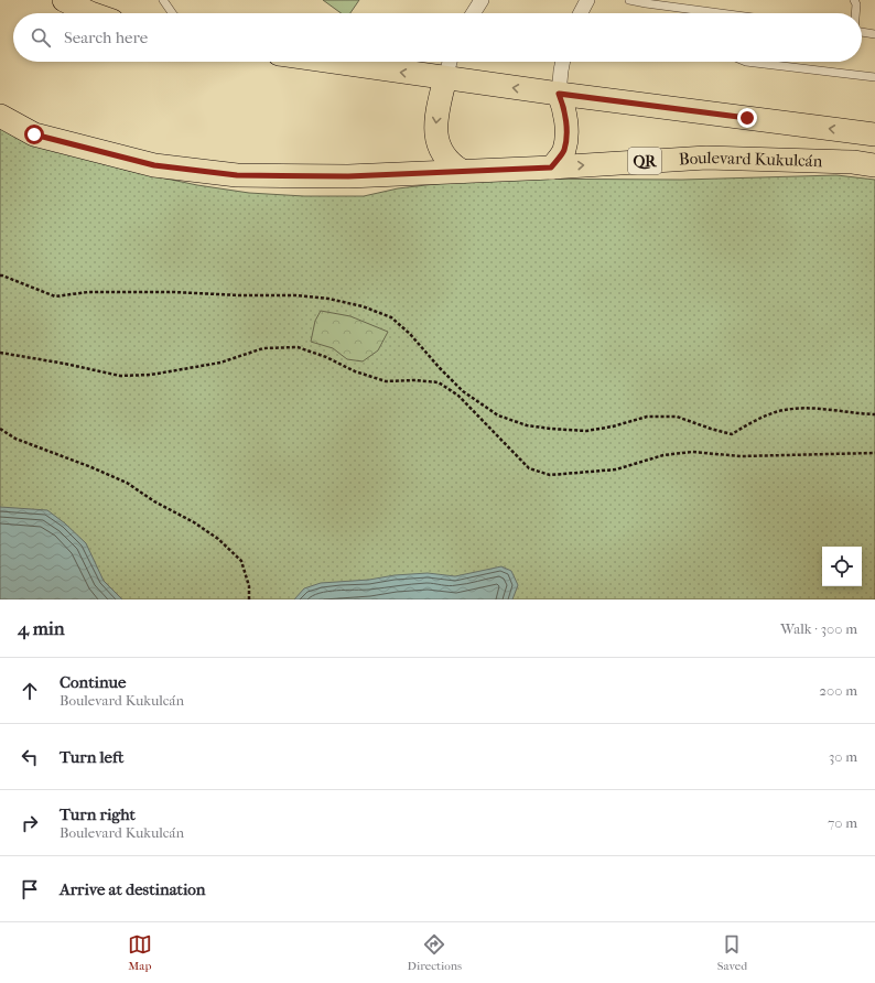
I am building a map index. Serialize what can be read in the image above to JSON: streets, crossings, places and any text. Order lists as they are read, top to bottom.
{
  "streets": {
    "main road": ["QR", "Boulevard Kukulcán"]
  },
  "page": {
    "search": "Search here",
    "heading": ["4 min", "Walk · 300 m"],
    "list": [
      ["Continue", "Boulevard Kukulcán", "200 m"],
      ["Turn left", "30 m"],
      ["Turn right", "Boulevard Kukulcán", "70 m"],
      "Arrive at destination"
    ],
    "nav": ["Map", "Directions", "Saved"]
  }
}
